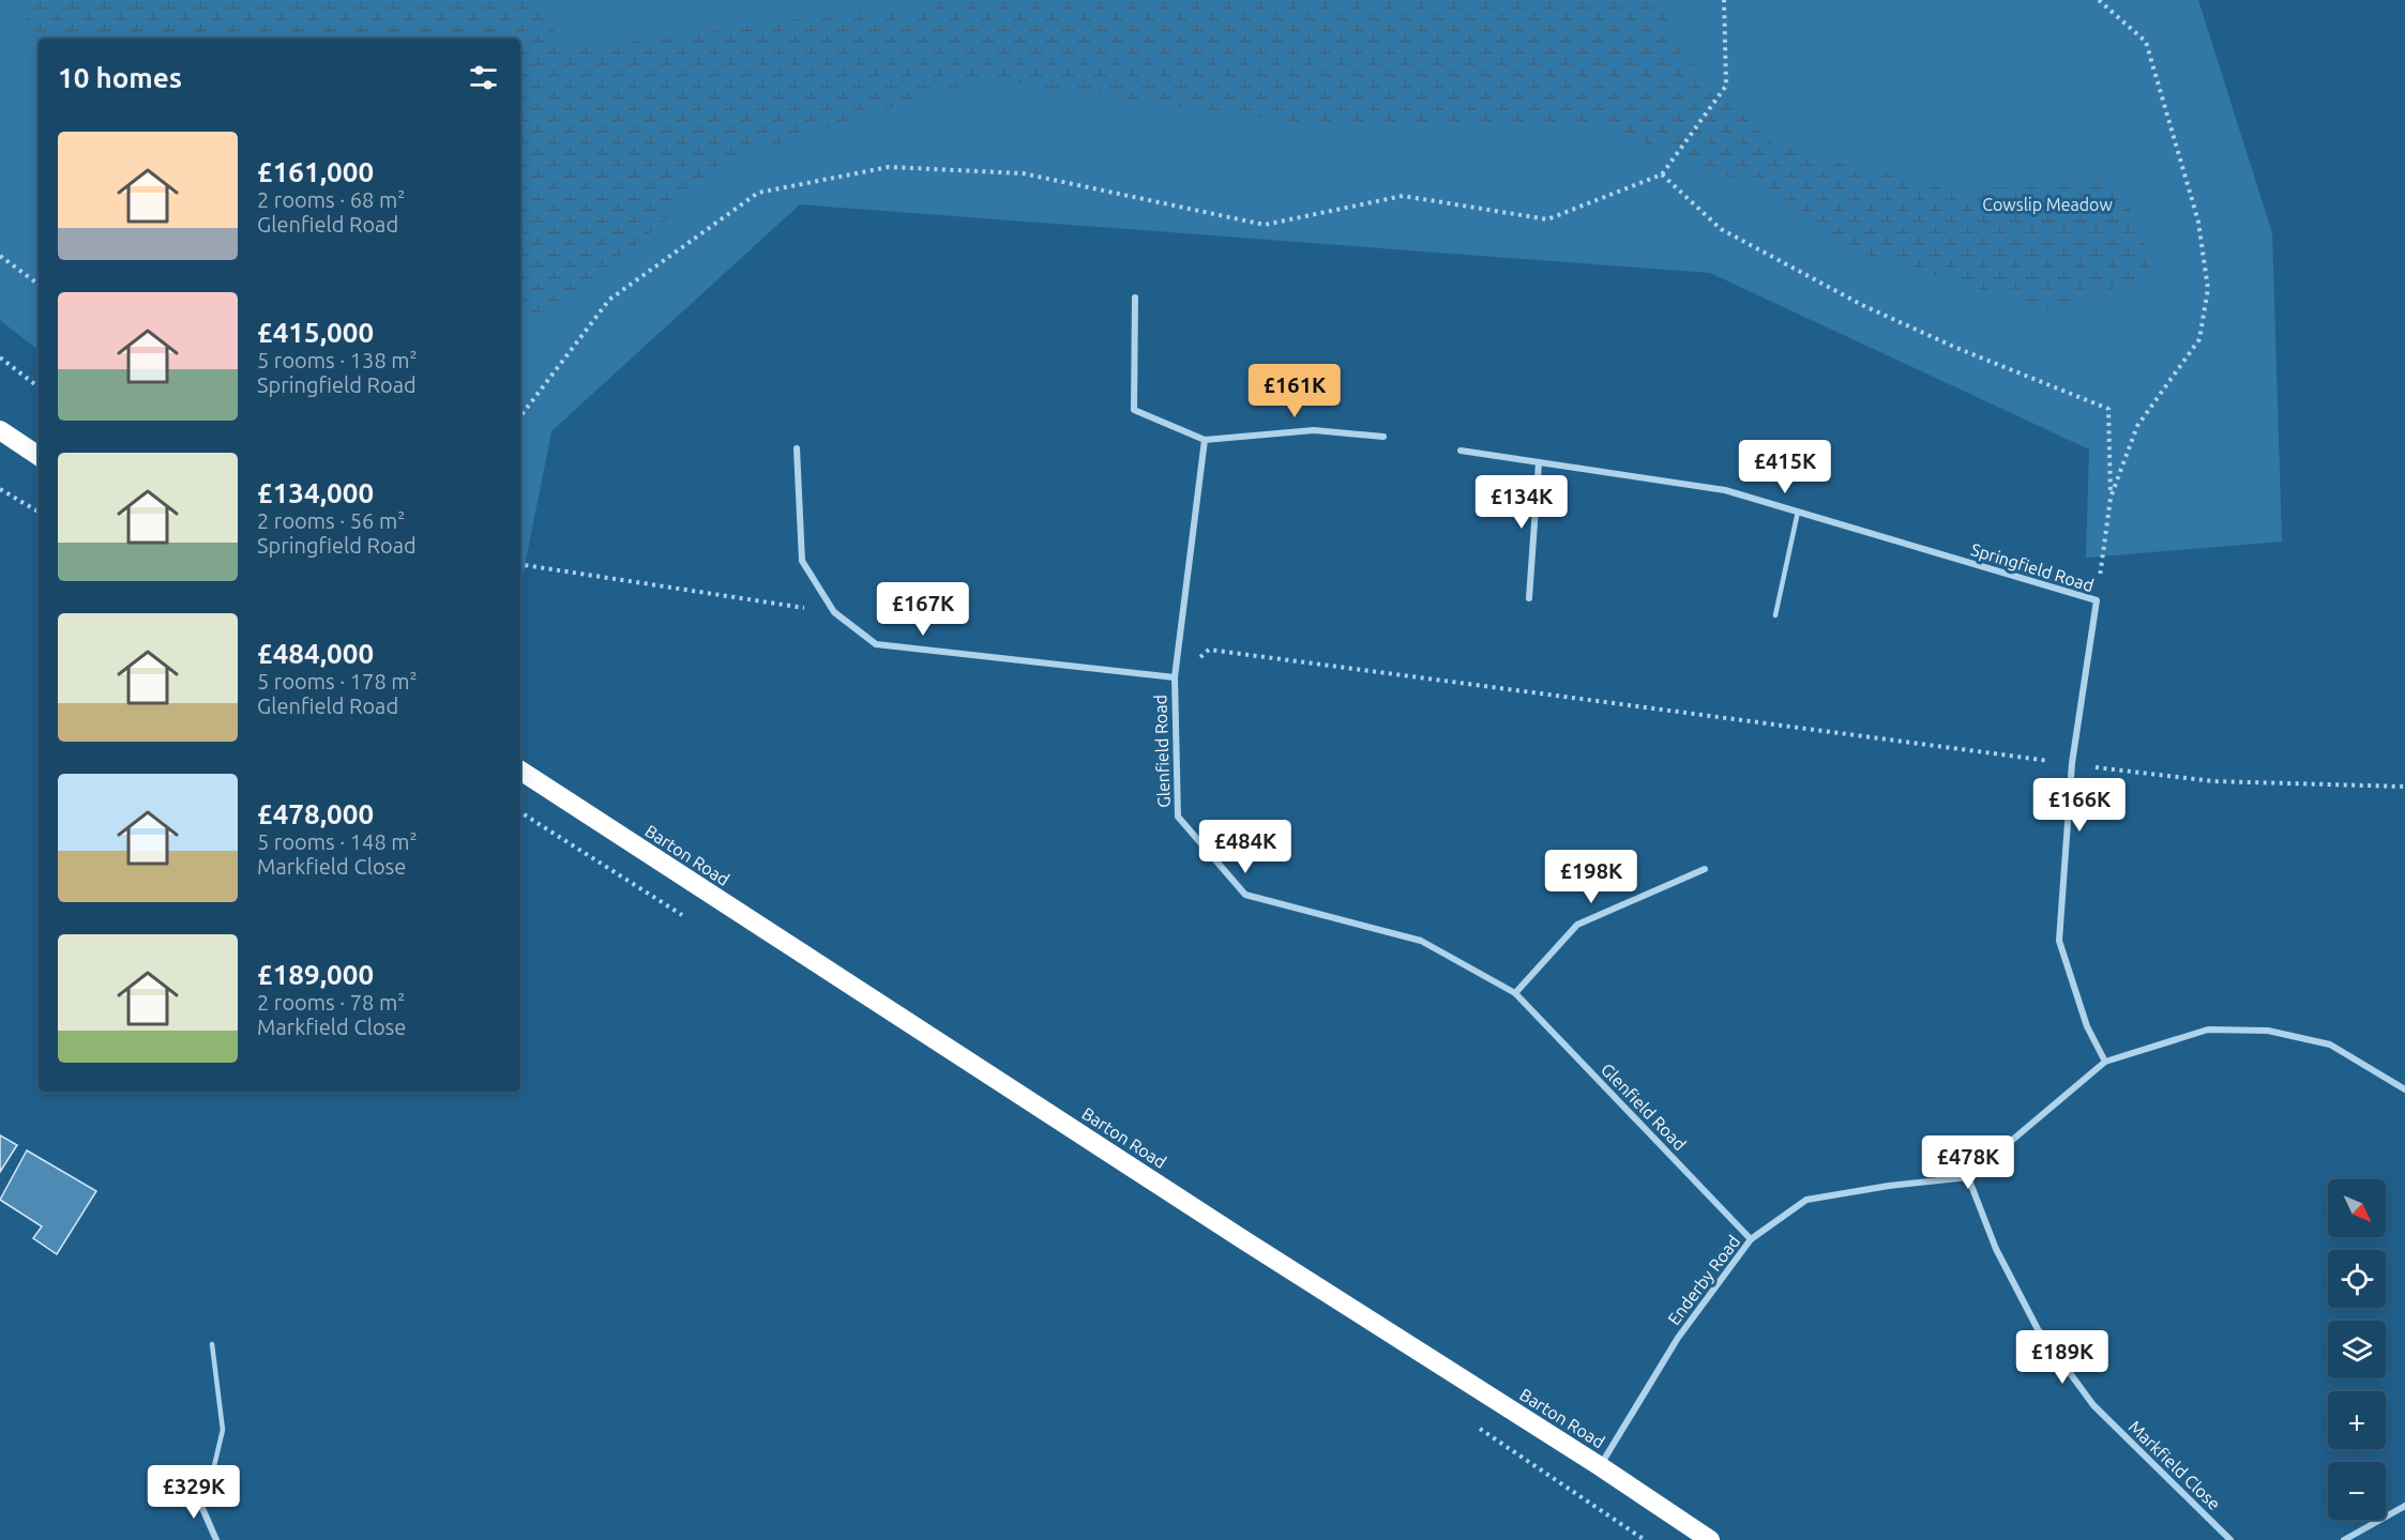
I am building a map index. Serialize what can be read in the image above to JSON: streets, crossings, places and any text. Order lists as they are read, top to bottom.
{
  "streets": {
    "highway": ["Barton Road"],
    "street": [
      "Springfield Road",
      "Glenfield Road",
      "Enderby Road",
      "Markfield Close"
    ]
  },
  "crossings": [
    ["Glenfield Road", "Enderby Road"],
    ["Barton Road", "Enderby Road"],
    ["Enderby Road", "Markfield Close"]
  ],
  "parks": ["Cowslip Meadow"],
  "north": "bottom right",
  "page": {
    "heading": "10 homes",
    "list": [
      {
        "name": "£161,000",
        "note": "2 rooms · 68 m² · Glenfield Road"
      },
      {
        "name": "£415,000",
        "note": "5 rooms · 138 m² · Springfield Road"
      },
      {
        "name": "£134,000",
        "note": "2 rooms · 56 m² · Springfield Road"
      },
      {
        "name": "£484,000",
        "note": "5 rooms · 178 m² · Glenfield Road"
      },
      {
        "name": "£478,000",
        "note": "5 rooms · 148 m² · Markfield Close"
      },
      {
        "name": "£189,000",
        "note": "2 rooms · 78 m² · Markfield Close"
      }
    ],
    "price": [
      "£161K",
      "£415K",
      "£134K",
      "£167K",
      "£166K",
      "£484K",
      "£198K",
      "£478K",
      "£189K",
      "£329K"
    ],
    "map_buttons": ["+", "−"]
  }
}
